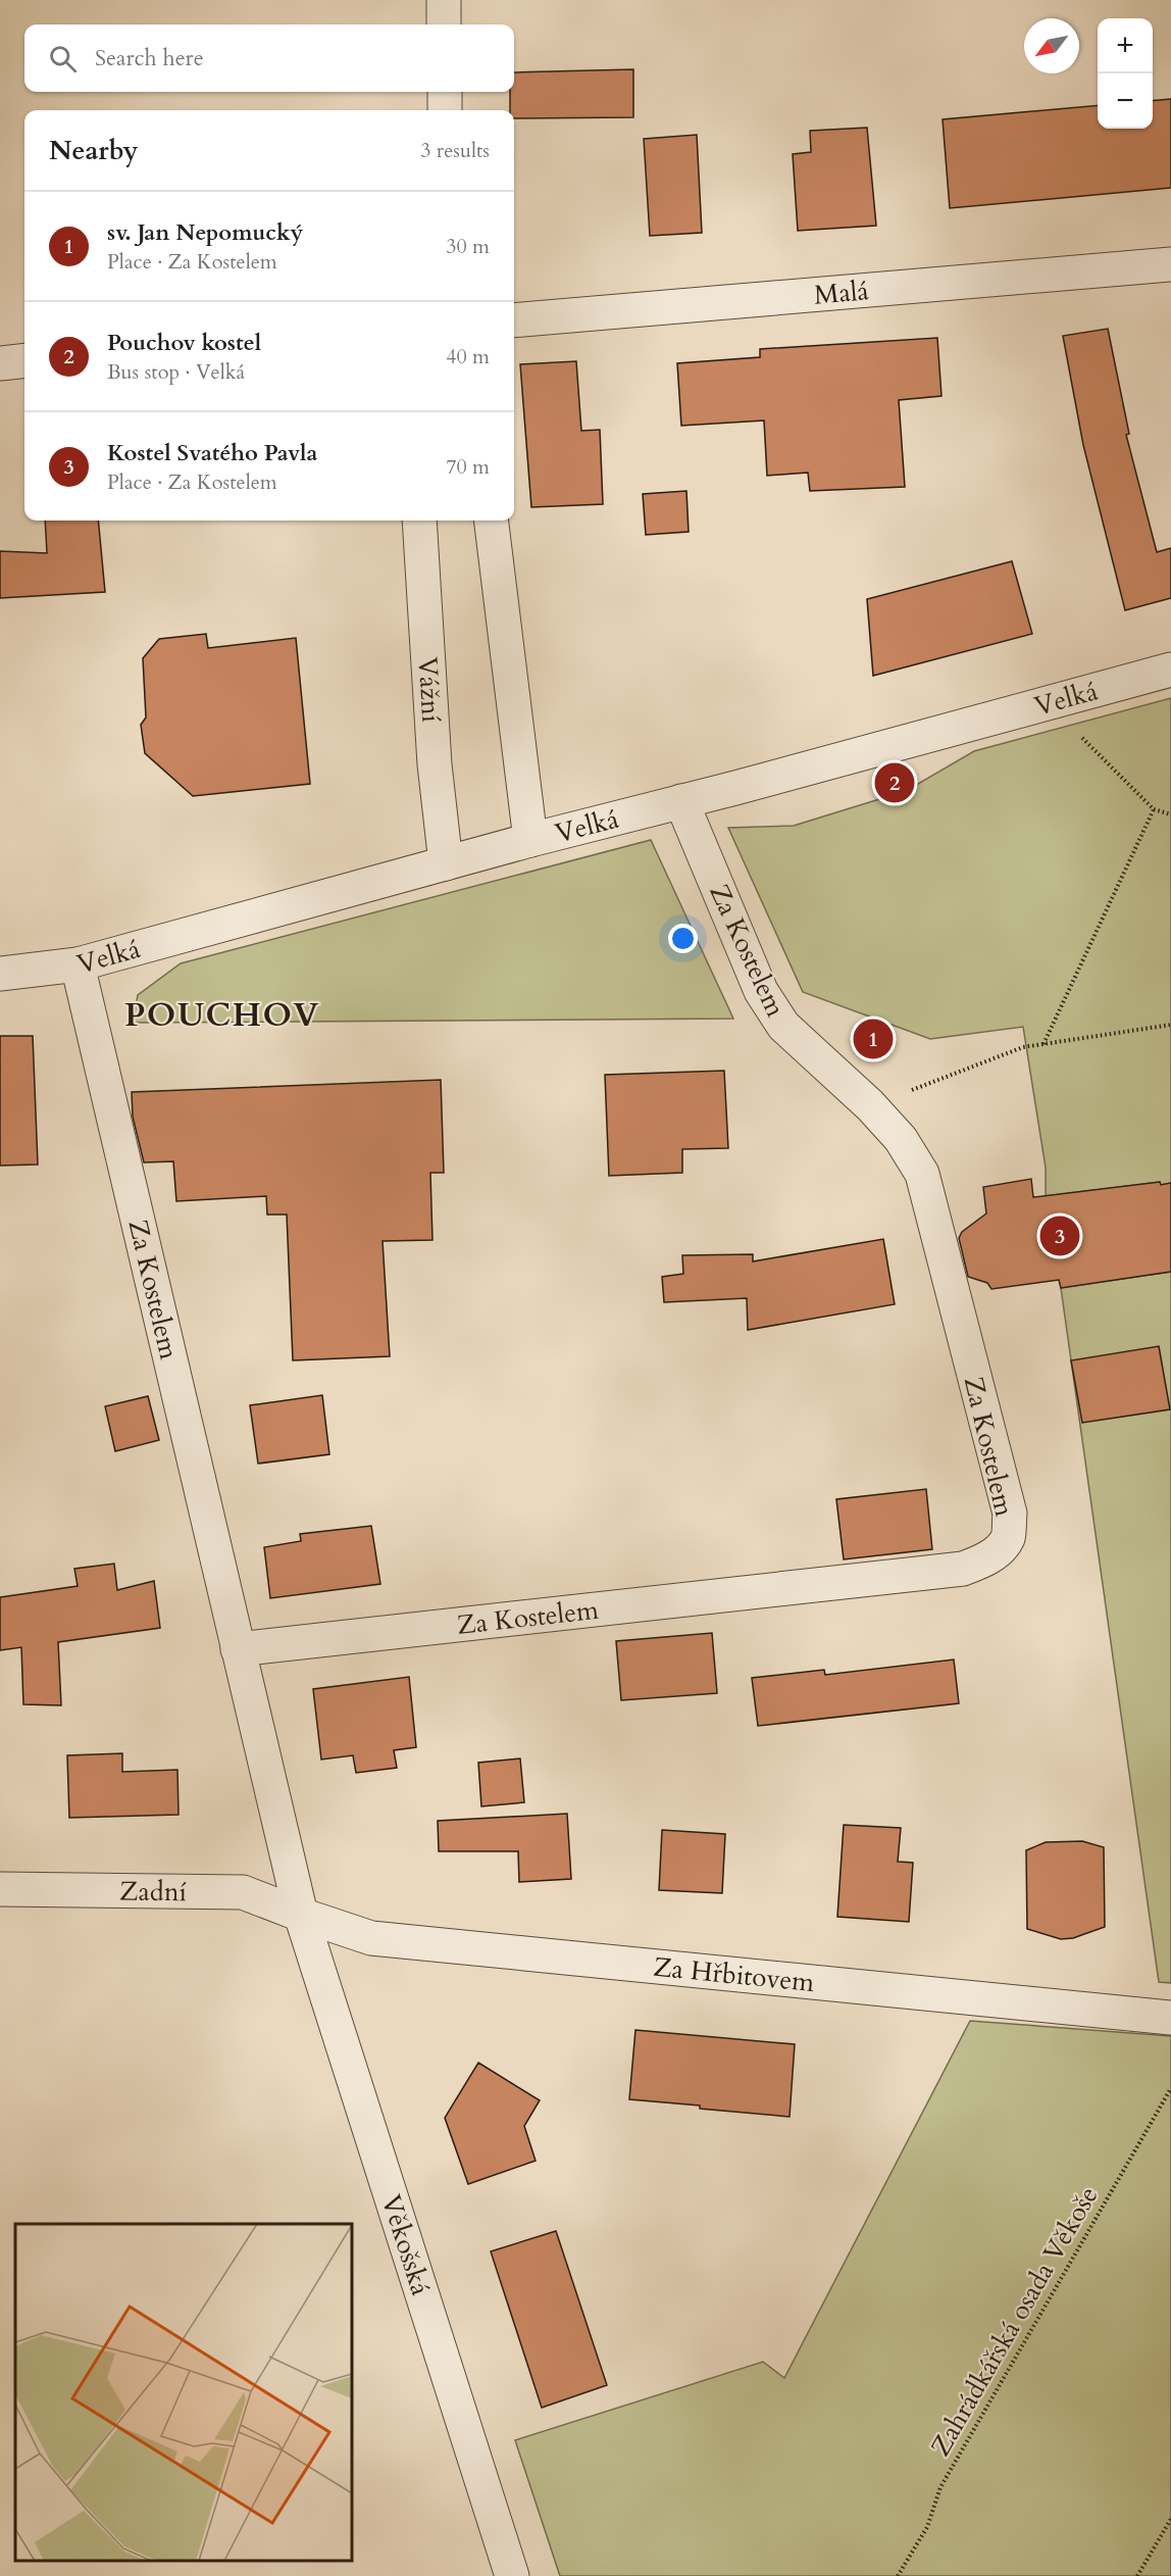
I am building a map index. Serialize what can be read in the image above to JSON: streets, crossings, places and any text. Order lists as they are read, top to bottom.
{
  "streets": {
    "street": [
      "Malá",
      "Vážní",
      "Velká",
      "Za Kostelem",
      "Zadní",
      "Za Hřbitovem",
      "Věkošská"
    ],
    "path": ["Zahrádkářská osada Věkoše"]
  },
  "crossings": [
    ["Vážní", "Velká"],
    ["Velká", "Za Kostelem"],
    ["Za Kostelem", "Zadní"],
    ["Za Kostelem", "Za Hřbitovem"],
    ["Za Kostelem", "Věkošská"],
    ["Zadní", "Za Hřbitovem"],
    ["Zadní", "Věkošská"],
    ["Za Hřbitovem", "Věkošská"]
  ],
  "districts": ["POUCHOV"],
  "north": "bottom left",
  "page": {
    "map_buttons": ["+", "−"],
    "search": "Search here",
    "heading": ["Nearby", "3 results"],
    "list": [
      {
        "mark": "1",
        "name": "sv. Jan Nepomucký",
        "note": "Place · Za Kostelem",
        "value": "30 m"
      },
      {
        "mark": "2",
        "name": "Pouchov kostel",
        "note": "Bus stop · Velká",
        "value": "40 m"
      },
      {
        "mark": "3",
        "name": "Kostel Svatého Pavla",
        "note": "Place · Za Kostelem",
        "value": "70 m"
      }
    ],
    "pins": ["2", "1", "3"]
  }
}
